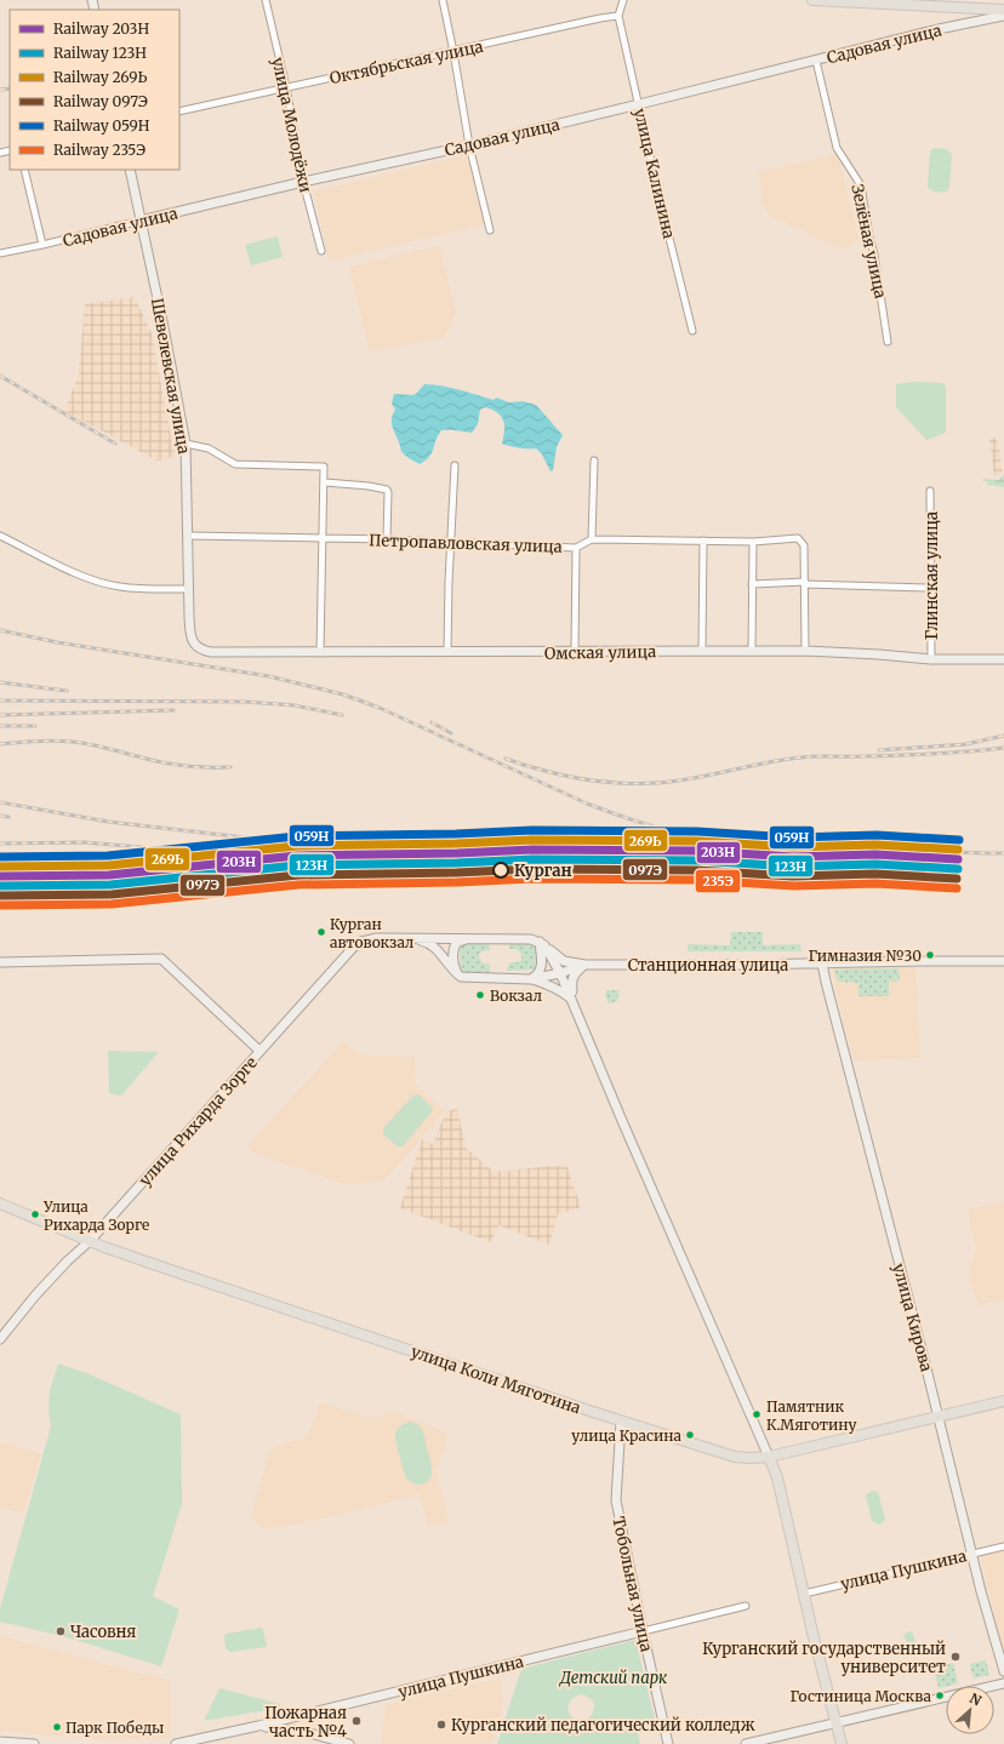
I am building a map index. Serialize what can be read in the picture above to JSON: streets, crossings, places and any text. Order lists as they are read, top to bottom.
{
  "streets": {
    "main road": [
      "Садовая улица",
      "Шевелевская улица",
      "Омская улица",
      "Станционная улица",
      "улица Рихарда Зорге",
      "улица Кирова",
      "улица Коли Мяготина",
      "улица Пушкина",
      "Тобольная улица"
    ],
    "street": [
      "Октябрьская улица",
      "улица Молодёжи",
      "улица Калинина",
      "Зелёная улица",
      "Петропавловская улица",
      "Глинская улица"
    ]
  },
  "crossings": [
    ["Садовая улица", "улица Молодёжи"],
    ["Садовая улица", "улица Калинина"],
    ["Садовая улица", "Зелёная улица"],
    ["Садовая улица", "Шевелевская улица"],
    ["Октябрьская улица", "улица Молодёжи"],
    ["Октябрьская улица", "улица Калинина"],
    ["Шевелевская улица", "Петропавловская улица"],
    ["Шевелевская улица", "Омская улица"],
    ["Глинская улица", "Омская улица"],
    ["Станционная улица", "улица Рихарда Зорге"],
    ["Станционная улица", "улица Кирова"],
    ["улица Рихарда Зорге", "улица Коли Мяготина"],
    ["улица Кирова", "улица Коли Мяготина"],
    ["улица Кирова", "улица Пушкина"],
    ["улица Коли Мяготина", "Тобольная улица"],
    ["улица Пушкина", "Тобольная улица"]
  ],
  "parks": ["Детский парк"],
  "places": [
    "Курган",
    "Курган автовокзал",
    "Гимназия №30",
    "Вокзал",
    "Улица Рихарда Зорге",
    "Памятник К.Мяготину",
    "улица Красина",
    "Часовня",
    "Курганский государственный университет",
    "Гостиница Москва",
    "Пожарная часть №4",
    "Курганский педагогический колледж",
    "Парк Победы"
  ],
  "lines": [
    "rail line 059Н",
    "rail line 269Ь",
    "rail line 203Н",
    "rail line 123Н",
    "rail line 097Э",
    "rail line 235Э"
  ],
  "legend": [
    "Railway 203Н",
    "Railway 123Н",
    "Railway 269Ь",
    "Railway 097Э",
    "Railway 059Н",
    "Railway 235Э"
  ],
  "north": "top right"
}
